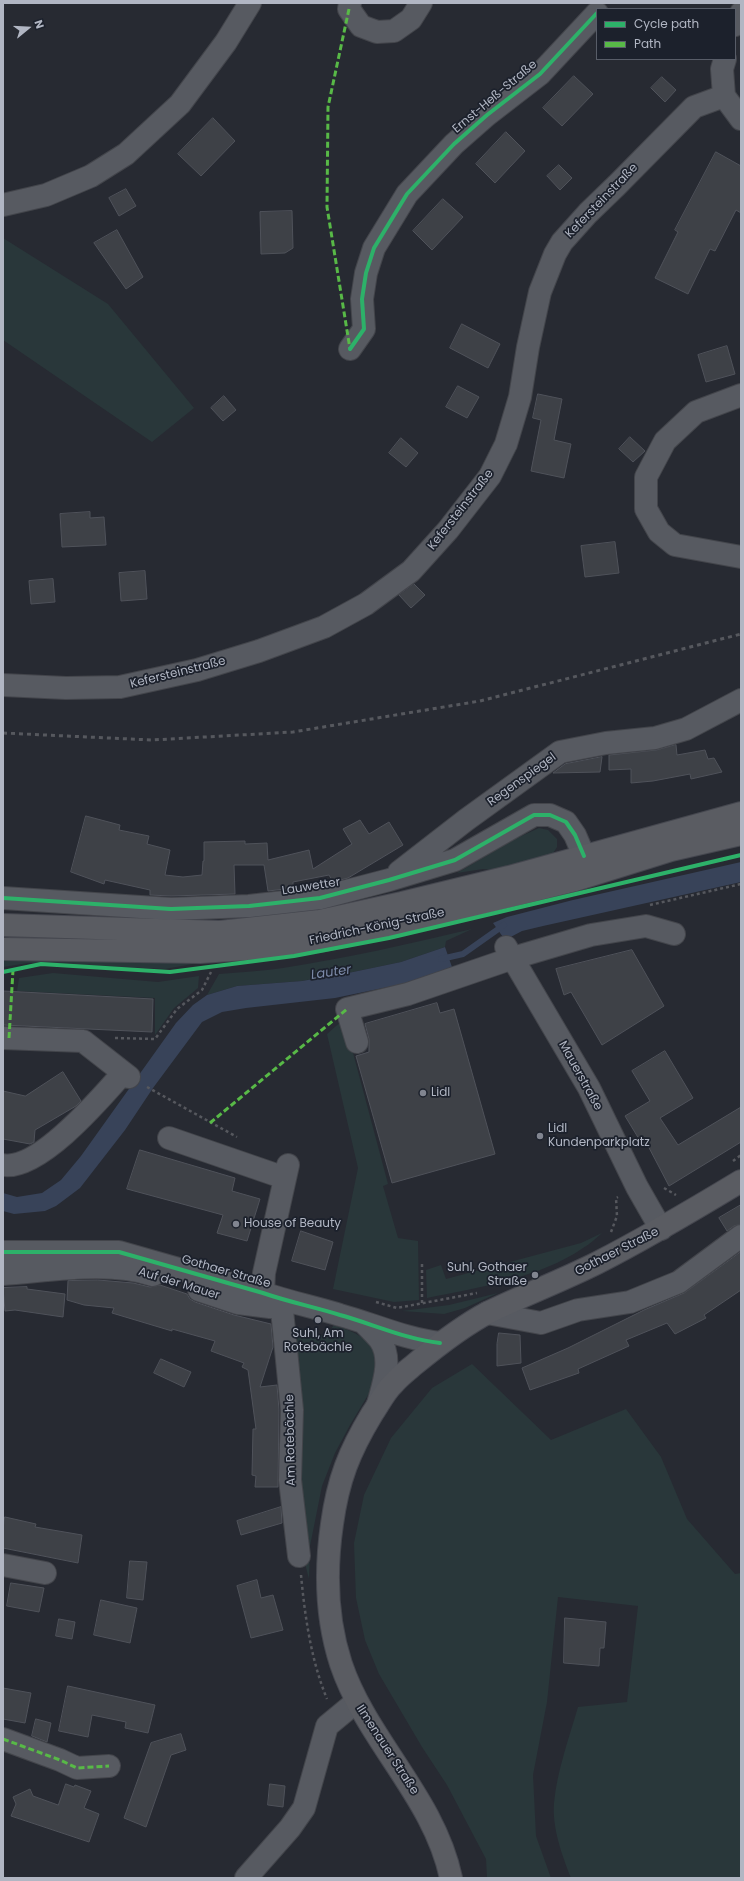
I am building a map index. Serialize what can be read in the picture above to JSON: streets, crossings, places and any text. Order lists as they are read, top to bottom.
{
  "streets": {
    "main road": ["Friedrich-König-Straße", "Gothaer Straße", "Ilmenauer Straße"],
    "street": [
      "Ernst-Heß-Straße",
      "Kefersteinstraße",
      "Regenspiegel",
      "Lauwetter",
      "Mauerstraße",
      "Auf der Mauer",
      "Am Rotebächle"
    ]
  },
  "crossings": [
    ["Regenspiegel", "Lauwetter"],
    ["Lauwetter", "Friedrich-König-Straße"],
    ["Mauerstraße", "Gothaer Straße"],
    ["Gothaer Straße", "Auf der Mauer"],
    ["Gothaer Straße", "Am Rotebächle"],
    ["Gothaer Straße", "Ilmenauer Straße"],
    ["Auf der Mauer", "Am Rotebächle"]
  ],
  "water": ["Lauter"],
  "places": [
    "Lidl",
    "Lidl Kundenparkplatz",
    "House of Beauty",
    "Suhl, Gothaer Straße",
    "Suhl, Am Rotebächle"
  ],
  "legend": ["Cycle path", "Path"],
  "north": "right"
}
